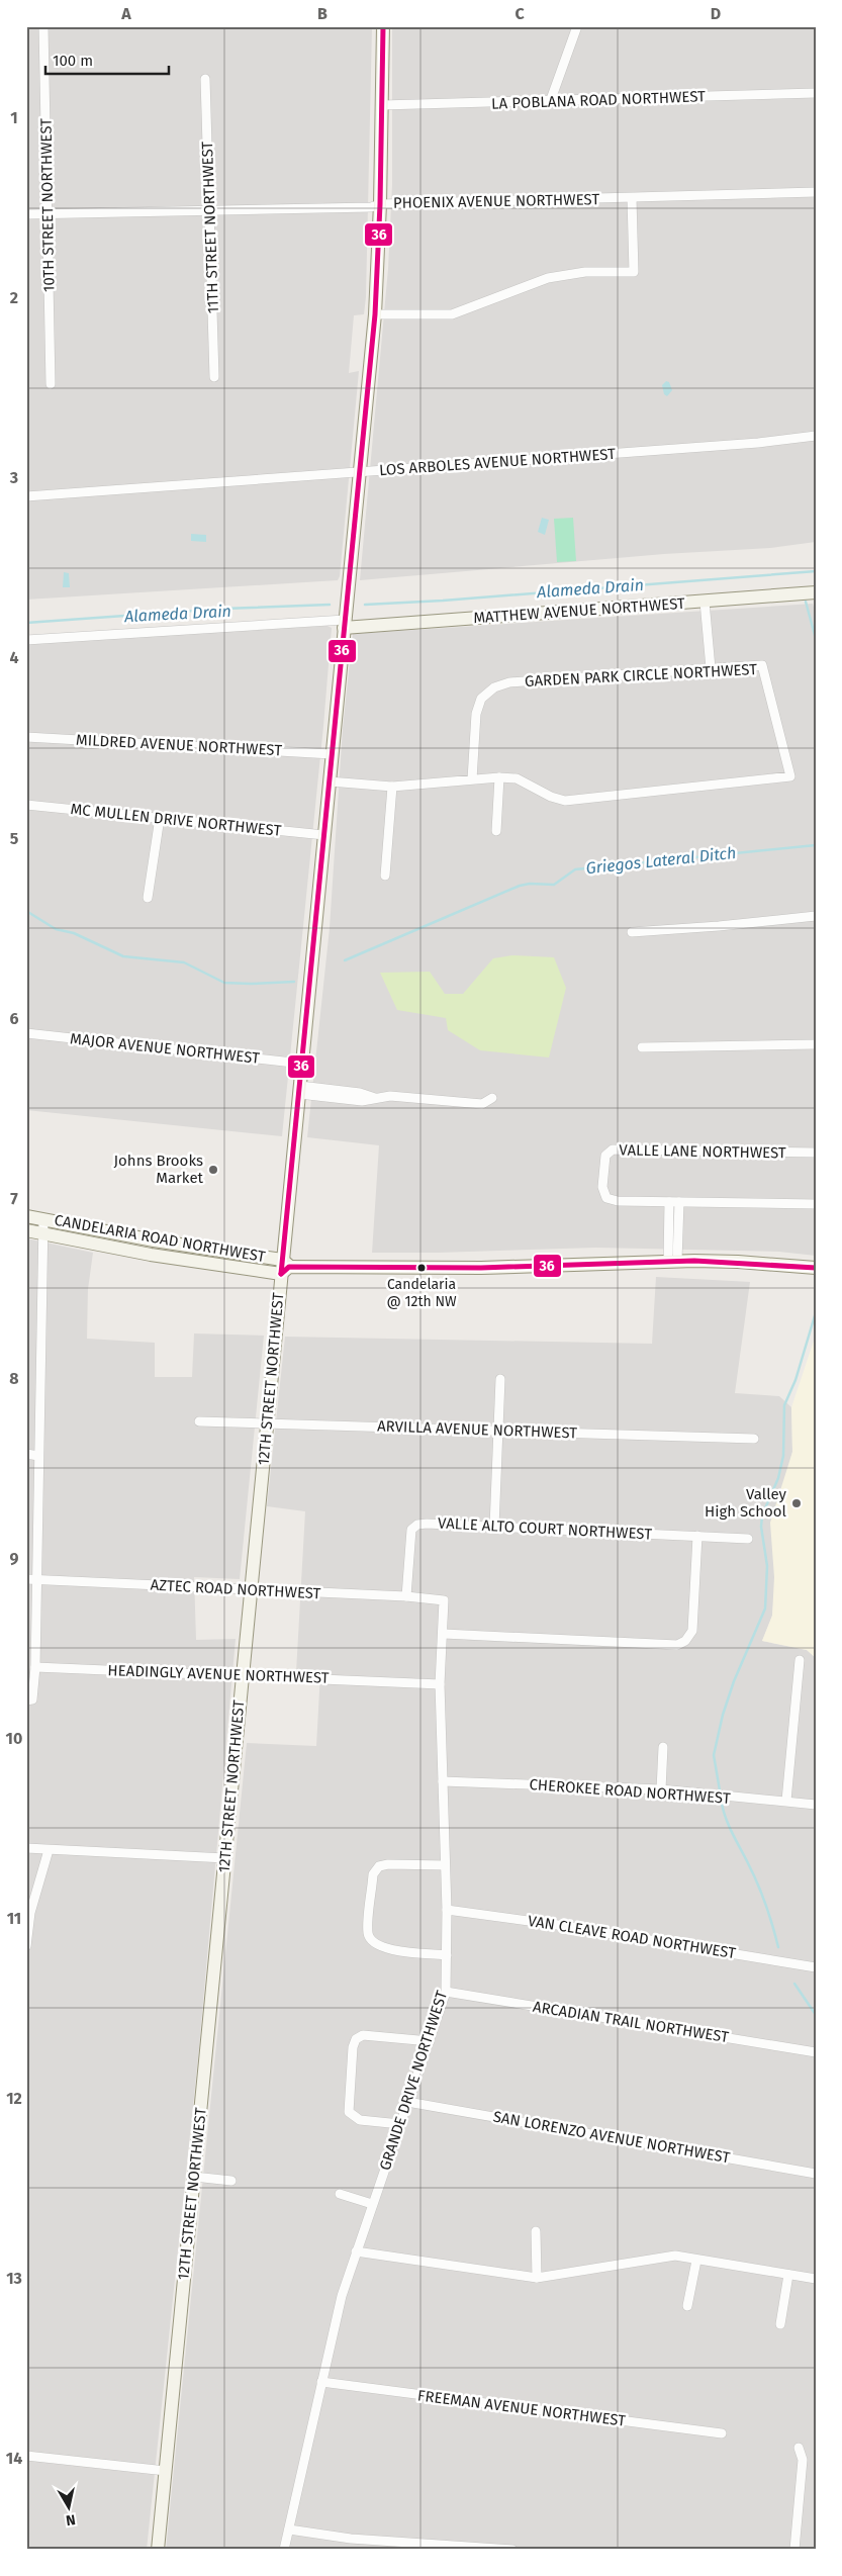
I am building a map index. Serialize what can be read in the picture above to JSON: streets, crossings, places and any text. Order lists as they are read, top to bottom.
{
  "streets": {
    "main road": ["MATTHEW AVENUE NORTHWEST", "CANDELARIA ROAD NORTHWEST", "12TH STREET NORTHWEST"],
    "street": [
      "LA POBLANA ROAD NORTHWEST",
      "PHOENIX AVENUE NORTHWEST",
      "10TH STREET NORTHWEST",
      "11TH STREET NORTHWEST",
      "LOS ARBOLES AVENUE NORTHWEST",
      "GARDEN PARK CIRCLE NORTHWEST",
      "MILDRED AVENUE NORTHWEST",
      "MC MULLEN DRIVE NORTHWEST",
      "MAJOR AVENUE NORTHWEST",
      "VALLE LANE NORTHWEST",
      "ARVILLA AVENUE NORTHWEST",
      "VALLE ALTO COURT NORTHWEST",
      "AZTEC ROAD NORTHWEST",
      "HEADINGLY AVENUE NORTHWEST",
      "CHEROKEE ROAD NORTHWEST",
      "VAN CLEAVE ROAD NORTHWEST",
      "ARCADIAN TRAIL NORTHWEST",
      "GRANDE DRIVE NORTHWEST",
      "SAN LORENZO AVENUE NORTHWEST",
      "FREEMAN AVENUE NORTHWEST"
    ]
  },
  "crossings": [
    ["LA POBLANA ROAD NORTHWEST", "12TH STREET NORTHWEST"],
    ["PHOENIX AVENUE NORTHWEST", "10TH STREET NORTHWEST"],
    ["PHOENIX AVENUE NORTHWEST", "11TH STREET NORTHWEST"],
    ["PHOENIX AVENUE NORTHWEST", "12TH STREET NORTHWEST"],
    ["LOS ARBOLES AVENUE NORTHWEST", "12TH STREET NORTHWEST"],
    ["MATTHEW AVENUE NORTHWEST", "12TH STREET NORTHWEST"],
    ["MILDRED AVENUE NORTHWEST", "12TH STREET NORTHWEST"],
    ["MC MULLEN DRIVE NORTHWEST", "12TH STREET NORTHWEST"],
    ["MAJOR AVENUE NORTHWEST", "12TH STREET NORTHWEST"],
    ["CANDELARIA ROAD NORTHWEST", "12TH STREET NORTHWEST"],
    ["12TH STREET NORTHWEST", "ARVILLA AVENUE NORTHWEST"],
    ["12TH STREET NORTHWEST", "AZTEC ROAD NORTHWEST"],
    ["12TH STREET NORTHWEST", "HEADINGLY AVENUE NORTHWEST"],
    ["VALLE ALTO COURT NORTHWEST", "AZTEC ROAD NORTHWEST"],
    ["AZTEC ROAD NORTHWEST", "GRANDE DRIVE NORTHWEST"],
    ["HEADINGLY AVENUE NORTHWEST", "GRANDE DRIVE NORTHWEST"],
    ["CHEROKEE ROAD NORTHWEST", "GRANDE DRIVE NORTHWEST"],
    ["VAN CLEAVE ROAD NORTHWEST", "GRANDE DRIVE NORTHWEST"],
    ["ARCADIAN TRAIL NORTHWEST", "GRANDE DRIVE NORTHWEST"],
    ["GRANDE DRIVE NORTHWEST", "SAN LORENZO AVENUE NORTHWEST"],
    ["GRANDE DRIVE NORTHWEST", "FREEMAN AVENUE NORTHWEST"]
  ],
  "water": ["Alameda Drain", "Griegos Lateral Ditch"],
  "places": ["Johns Brooks Market", "Candelaria @ 12th NW", "Valley High School"],
  "lines": ["transit line 36"],
  "scale_bar": "100 m",
  "north": "bottom",
  "grid": {
    "columns": [
      "A",
      "B",
      "C",
      "D"
    ],
    "rows": [
      "1",
      "2",
      "3",
      "4",
      "5",
      "6",
      "7",
      "8",
      "9",
      "10",
      "11",
      "12",
      "13",
      "14"
    ]
  }
}
